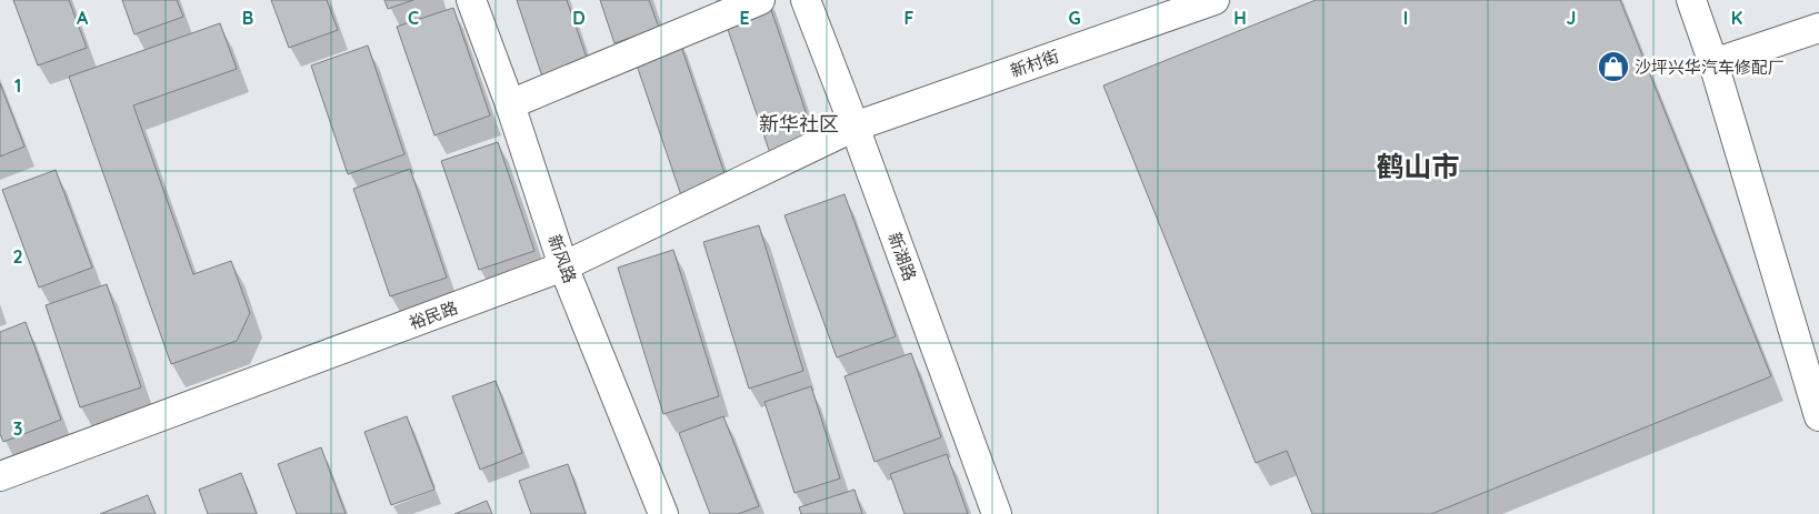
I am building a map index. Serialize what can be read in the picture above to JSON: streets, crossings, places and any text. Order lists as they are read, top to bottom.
{
  "streets": {
    "street": [
      "新村街",
      "新湖路",
      "新风路",
      "裕民路"
    ]
  },
  "crossings": [
    ["新村街", "新湖路"],
    ["新村街", "裕民路"],
    ["新湖路", "裕民路"],
    ["新风路", "裕民路"]
  ],
  "districts": ["新华社区", "鹤山市"],
  "places": {
    "shop": ["沙坪兴华汽车修配厂"]
  },
  "grid": {
    "columns": [
      "A",
      "B",
      "C",
      "D",
      "E",
      "F",
      "G",
      "H",
      "I",
      "J",
      "K"
    ],
    "rows": ["1", "2", "3"]
  }
}
